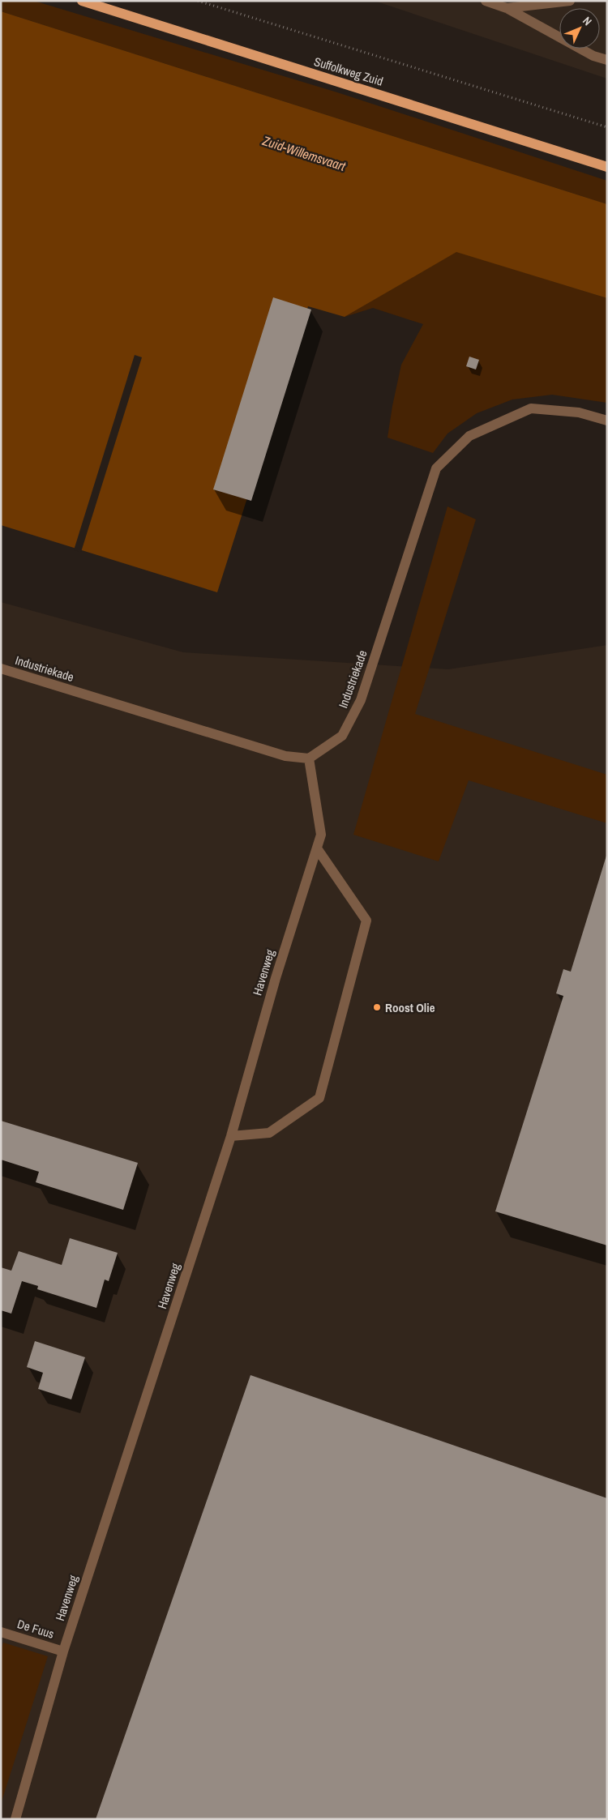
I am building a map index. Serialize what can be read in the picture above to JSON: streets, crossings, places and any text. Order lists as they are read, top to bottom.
{
  "streets": {
    "main road": ["Suffolkweg Zuid"],
    "street": ["Industriekade", "Havenweg", "De Fuus"]
  },
  "crossings": [
    ["Industriekade", "Havenweg"],
    ["Havenweg", "De Fuus"]
  ],
  "water": ["Zuid-Willemsvaart"],
  "places": ["Roost Olie"],
  "north": "top right"
}
